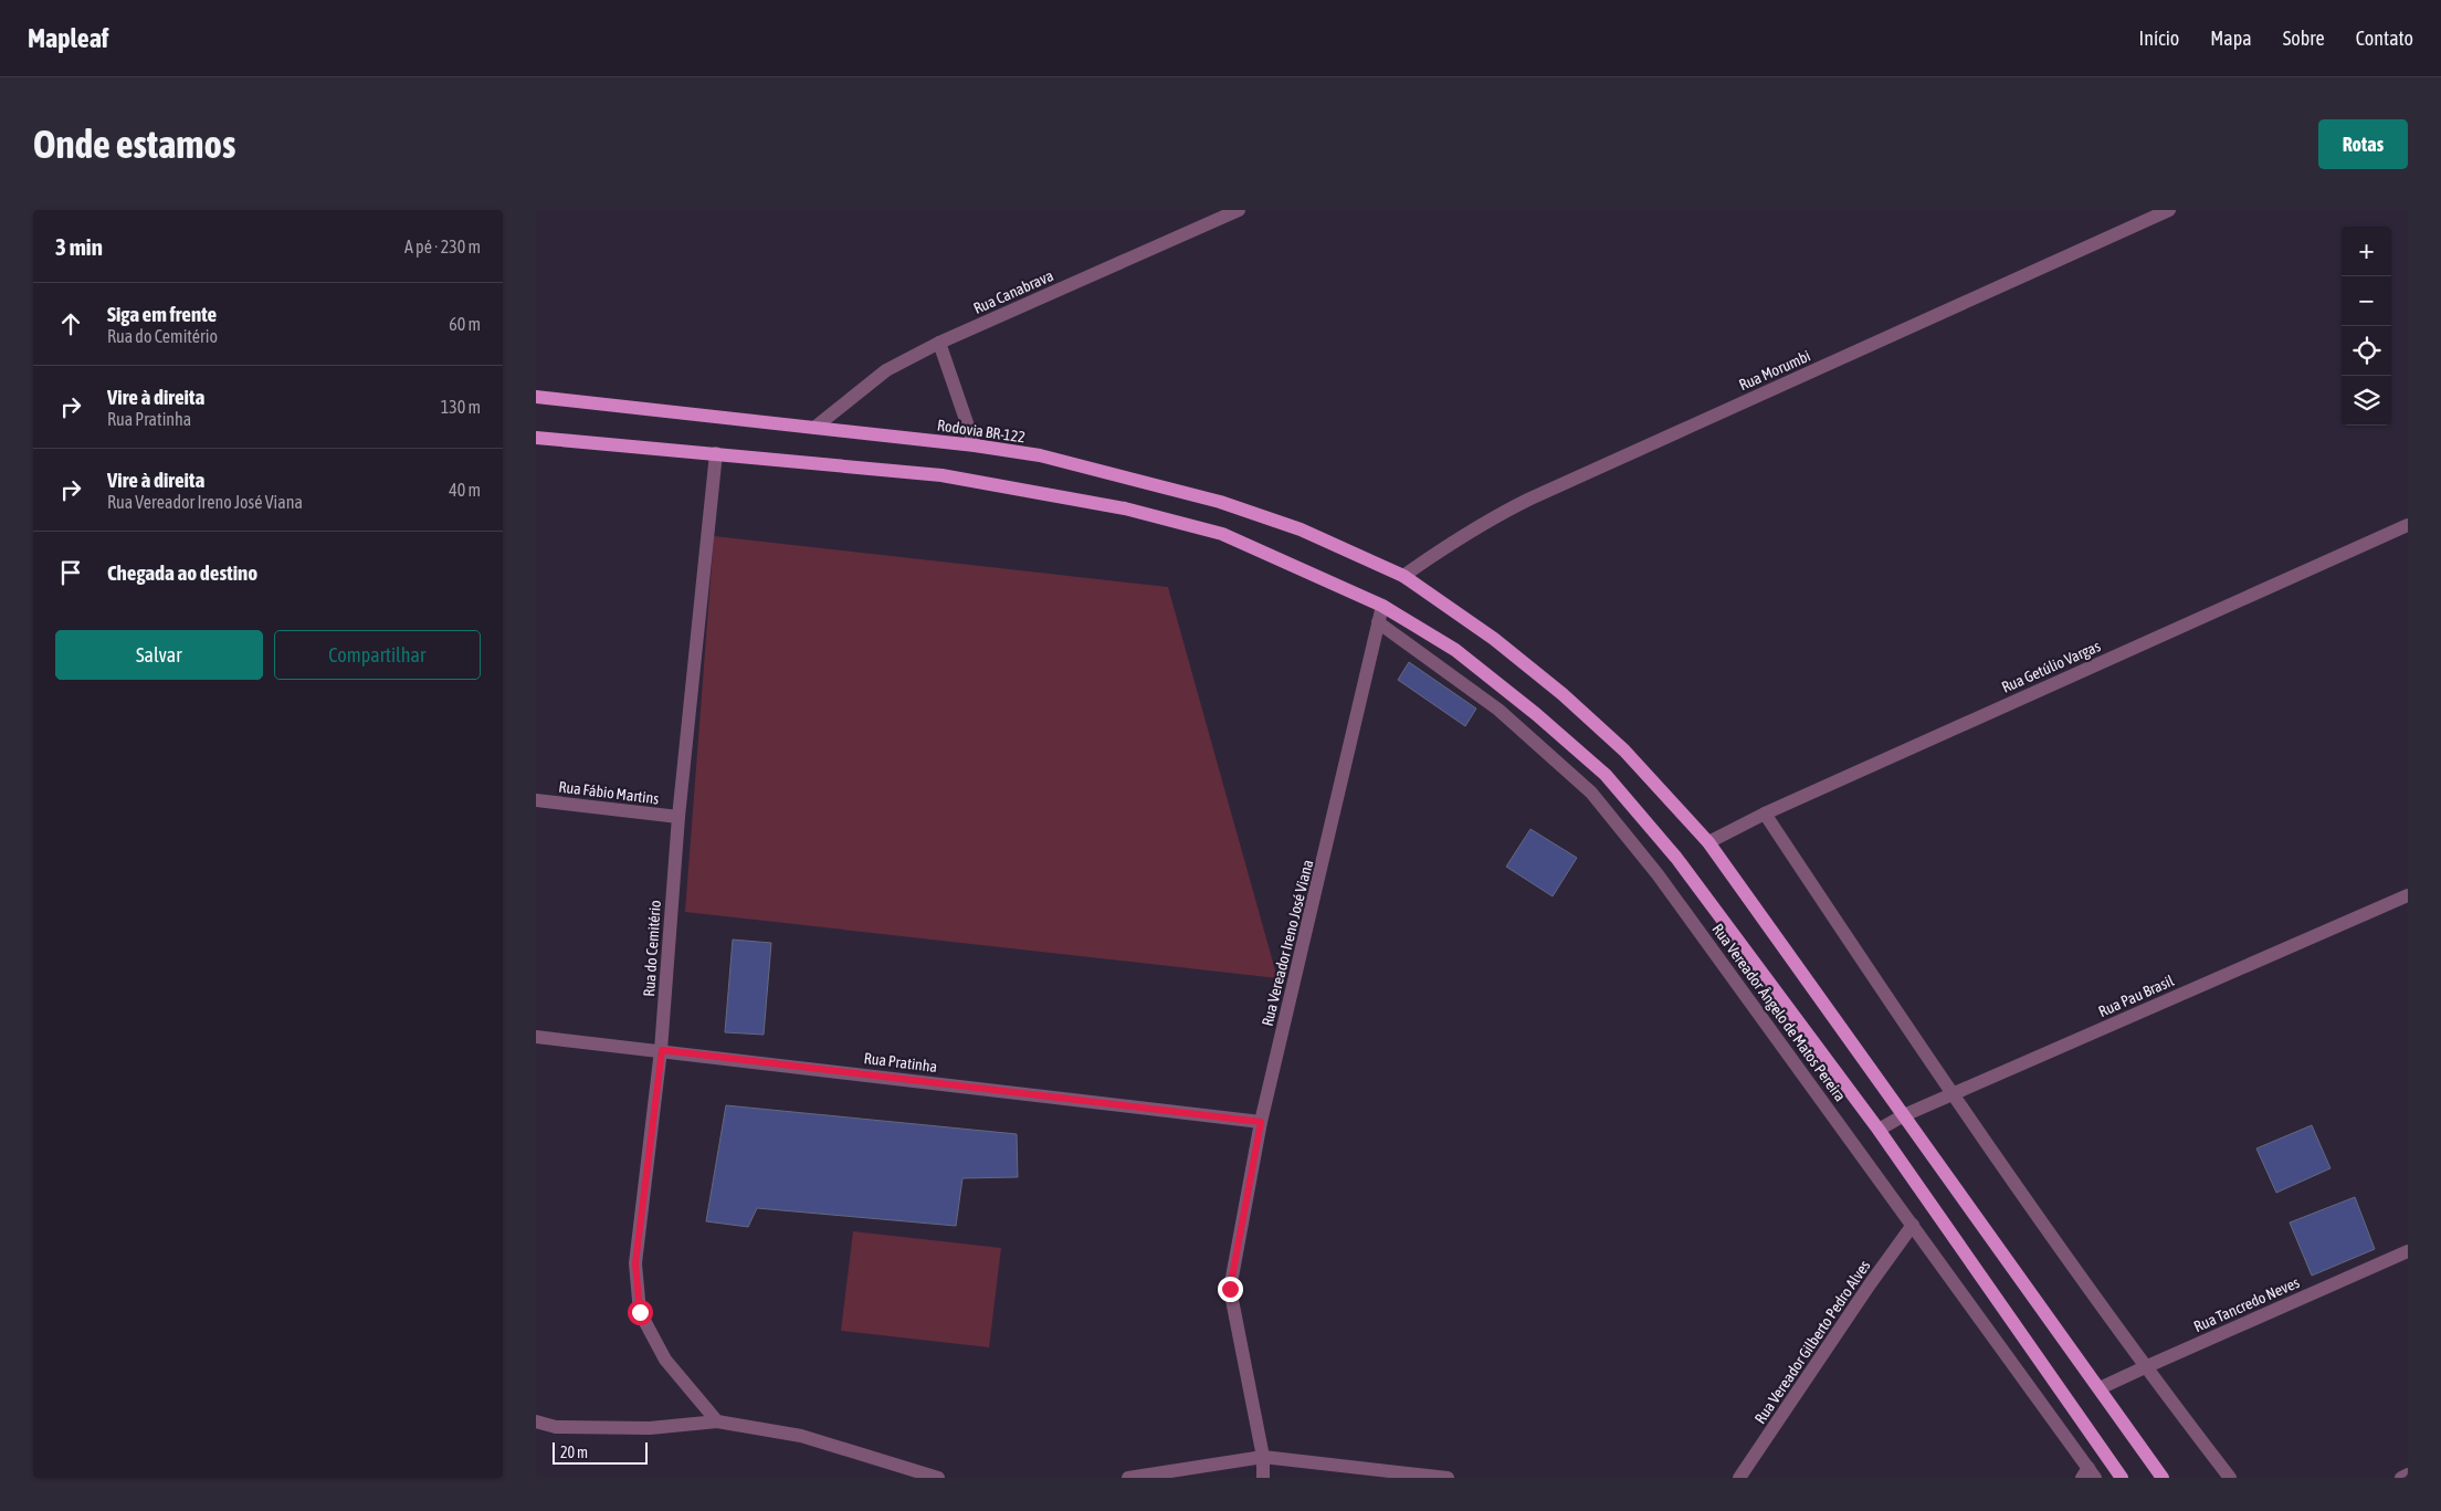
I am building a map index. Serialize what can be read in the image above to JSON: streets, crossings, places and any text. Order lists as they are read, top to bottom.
{
  "streets": {
    "main road": ["Rodovia BR-122"],
    "street": [
      "Rua Canabrava",
      "Rua Morumbi",
      "Rua Getúlio Vargas",
      "Rua Fábio Martins",
      "Rua Vereador Ireno José Viana",
      "Rua do Cemitério",
      "Rua Pau Brasil",
      "Rua Vereador Ângelo de Matos Pereira",
      "Rua Pratinha",
      "Rua Tancredo Neves",
      "Rua Vereador Gilberto Pedro Alves"
    ]
  },
  "crossings": [
    ["Rua Canabrava", "Rodovia BR-122"],
    ["Rua Morumbi", "Rodovia BR-122"],
    ["Rodovia BR-122", "Rua Getúlio Vargas"],
    ["Rodovia BR-122", "Rua Pau Brasil"],
    ["Rodovia BR-122", "Rua Tancredo Neves"],
    ["Rua Fábio Martins", "Rua do Cemitério"],
    ["Rua Vereador Ireno José Viana", "Rua Vereador Ângelo de Matos Pereira"],
    ["Rua Vereador Ireno José Viana", "Rua Pratinha"],
    ["Rua do Cemitério", "Rua Pratinha"],
    ["Rua Vereador Ângelo de Matos Pereira", "Rua Vereador Gilberto Pedro Alves"]
  ],
  "scale_bar": "20 m",
  "page": {
    "header": "Mapleaf",
    "nav": [
      "Início",
      "Mapa",
      "Sobre",
      "Contato"
    ],
    "buttons": [
      "Rotas",
      ["Salvar", "Compartilhar"]
    ],
    "title": "Onde estamos",
    "heading": ["3 min", "A pé · 230 m"],
    "map_buttons": ["+", "−"],
    "list": [
      ["Siga em frente", "Rua do Cemitério", "60 m"],
      ["Vire à direita", "Rua Pratinha", "130 m"],
      ["Vire à direita", "Rua Vereador Ireno José Viana", "40 m"],
      "Chegada ao destino"
    ],
    "scale": "20 m"
  }
}
